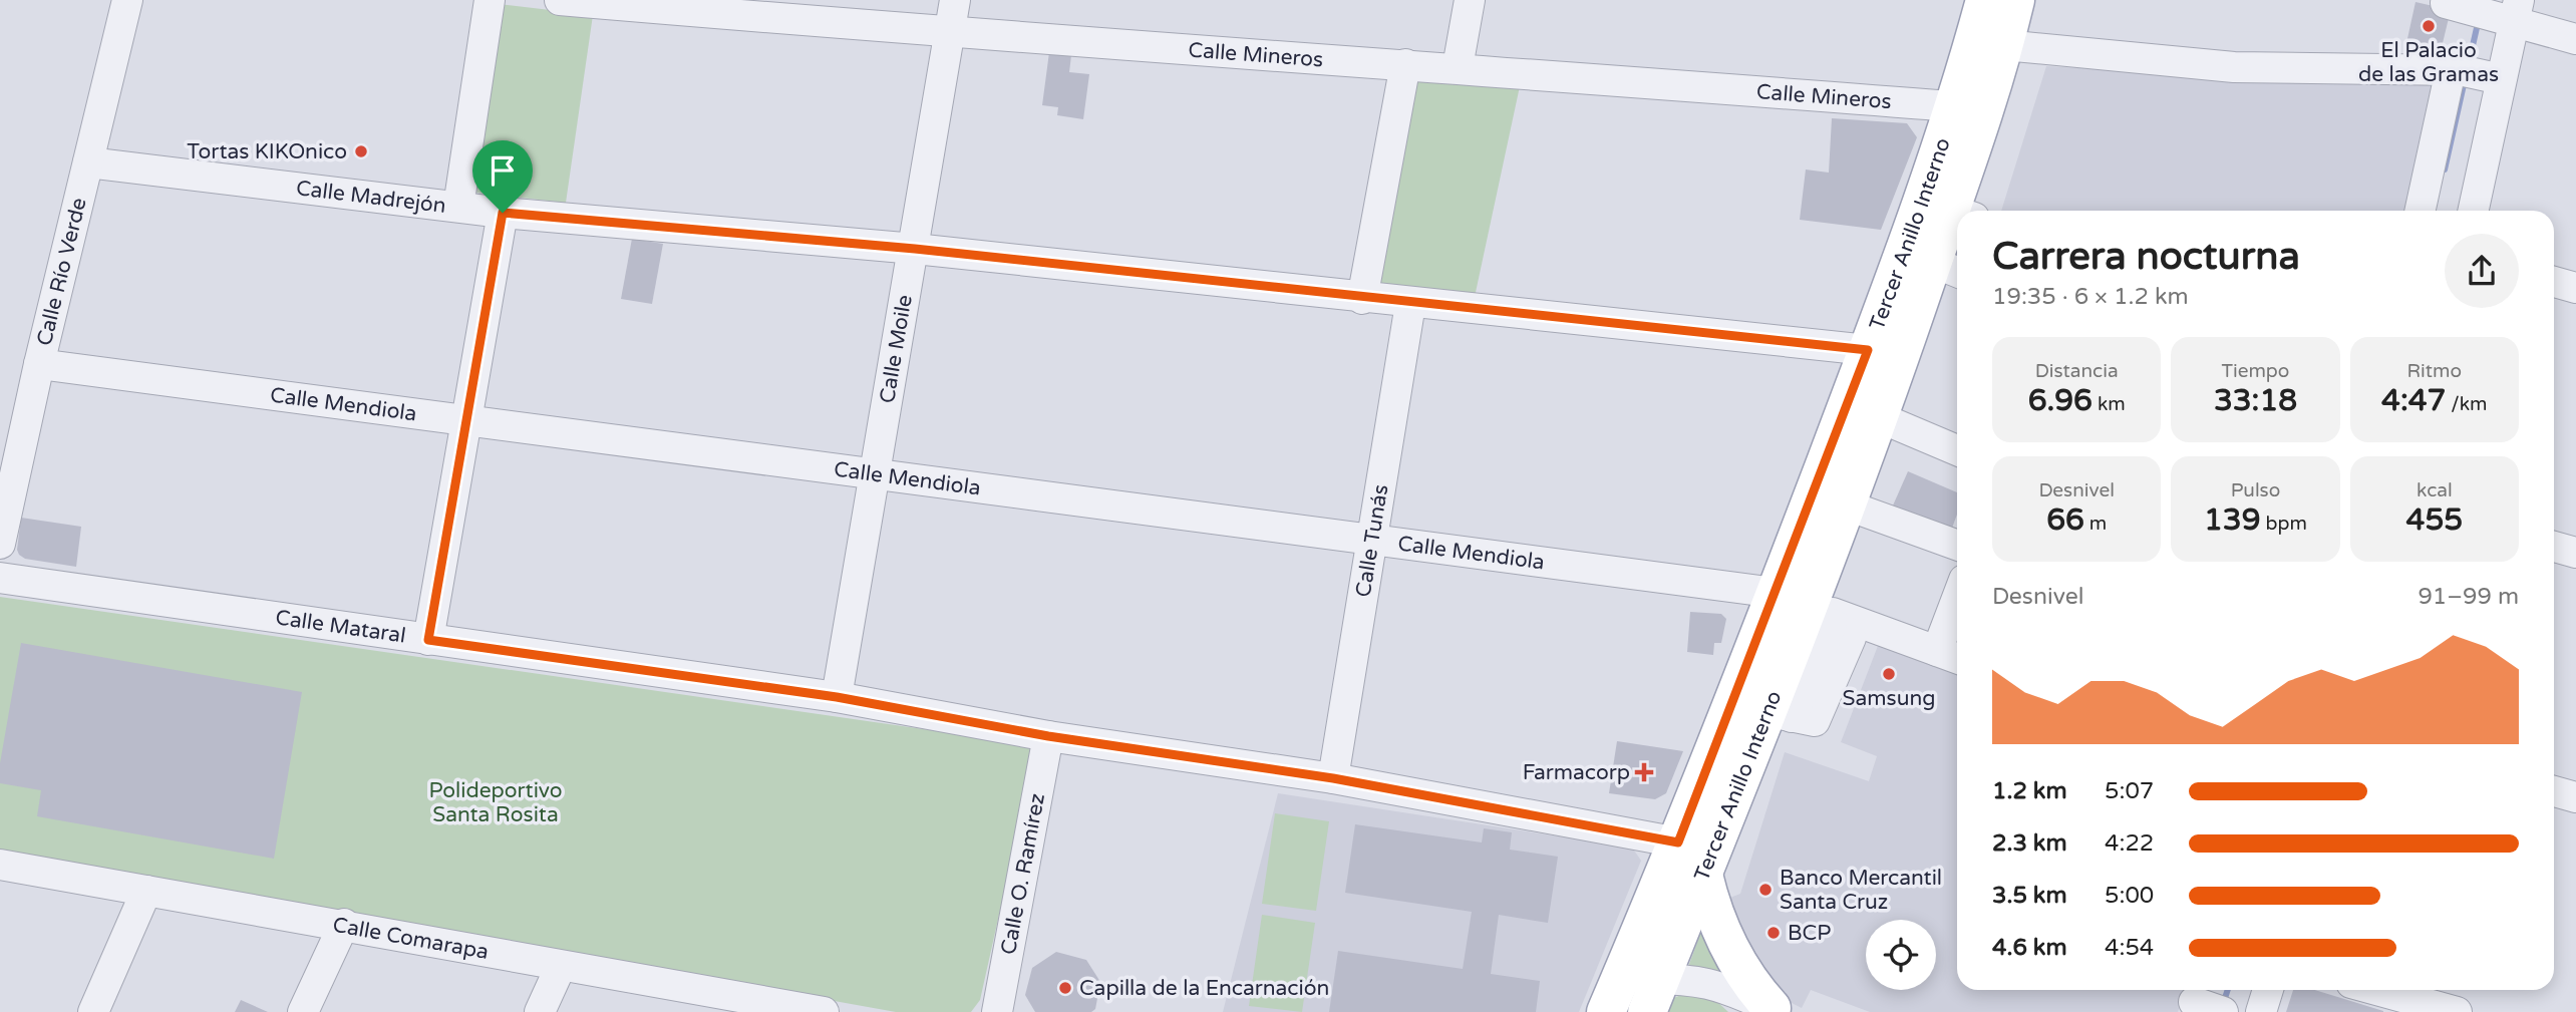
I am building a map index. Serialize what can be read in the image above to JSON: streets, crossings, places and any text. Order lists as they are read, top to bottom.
{
  "streets": {
    "main road": ["Tercer Anillo Interno"],
    "street": [
      "Calle Mineros",
      "Calle Madrejón",
      "Calle Río Verde",
      "Calle Moile",
      "Calle Mendiola",
      "Calle Tunás",
      "Calle Mataral",
      "Calle O. Ramírez",
      "Calle Comarapa"
    ]
  },
  "crossings": [
    ["Calle Mineros", "Tercer Anillo Interno"],
    ["Calle Mineros", "Calle Moile"],
    ["Calle Madrejón", "Tercer Anillo Interno"],
    ["Calle Madrejón", "Calle Río Verde"],
    ["Calle Madrejón", "Calle Moile"],
    ["Calle Madrejón", "Calle Tunás"],
    ["Tercer Anillo Interno", "Calle Mendiola"],
    ["Tercer Anillo Interno", "Calle Mataral"],
    ["Calle Río Verde", "Calle Mendiola"],
    ["Calle Moile", "Calle Mendiola"],
    ["Calle Moile", "Calle Mataral"],
    ["Calle Mendiola", "Calle Tunás"],
    ["Calle Tunás", "Calle Mataral"],
    ["Calle Mataral", "Calle O. Ramírez"]
  ],
  "parks": ["Polideportivo Santa Rosita"],
  "places": {
    "other": [
      "El Palacio de las Gramas",
      "Tortas KIKOnico",
      "Samsung",
      "Banco Mercantil Santa Cruz",
      "BCP",
      "Capilla de la Encarnación"
    ],
    "health": ["Farmacorp"]
  },
  "page": {
    "heading": ["Carrera nocturna", "19:35 · 6 × 1.2 km"],
    "stats": [
      ["Distancia", "6.96 km"],
      ["Tiempo", "33:18"],
      ["Ritmo", "4:47 /km"],
      ["Desnivel", "66 m"],
      ["Pulso", "139 bpm"],
      ["kcal", "455"]
    ],
    "chart": ["Desnivel", "91–99 m"],
    "list": [
      {
        "name": "1.2 km",
        "note": "5:07"
      },
      {
        "name": "2.3 km",
        "note": "4:22"
      },
      {
        "name": "3.5 km",
        "note": "5:00"
      },
      {
        "name": "4.6 km",
        "note": "4:54"
      }
    ]
  }
}
